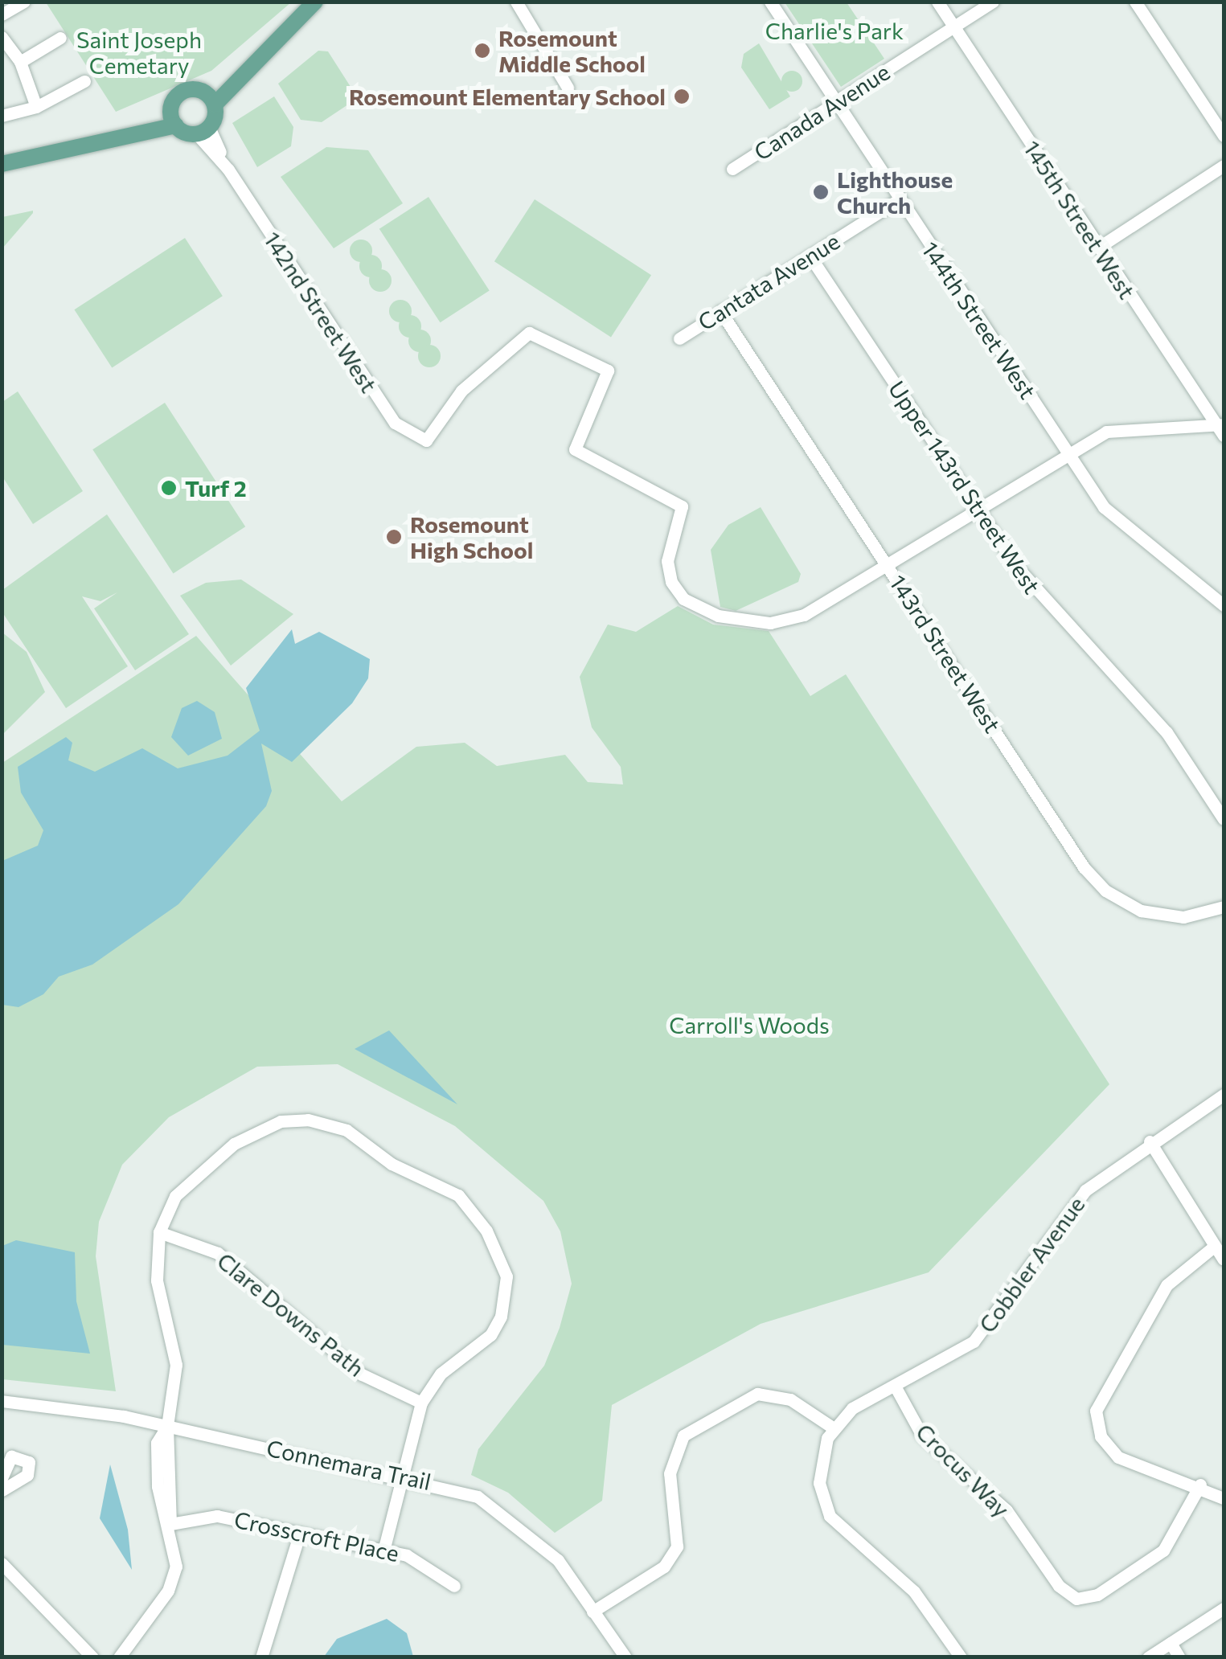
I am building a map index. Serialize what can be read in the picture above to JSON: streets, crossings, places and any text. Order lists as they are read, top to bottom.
{
  "streets": {
    "street": [
      "Canada Avenue",
      "145th Street West",
      "Cantata Avenue",
      "142nd Street West",
      "144th Street West",
      "Upper 143rd Street West",
      "143rd Street West",
      "Cobbler Avenue",
      "Clare Downs Path",
      "Connemara Trail",
      "Crocus Way",
      "Crosscroft Place"
    ]
  },
  "crossings": [
    ["Canada Avenue", "145th Street West"],
    ["Canada Avenue", "144th Street West"],
    ["Cantata Avenue", "144th Street West"],
    ["Cantata Avenue", "Upper 143rd Street West"],
    ["Cantata Avenue", "143rd Street West"],
    ["142nd Street West", "143rd Street West"],
    ["Cobbler Avenue", "Crocus Way"]
  ],
  "parks": ["Charlie's Park", "Saint Joseph Cemetary", "Carroll's Woods"],
  "places": [
    "Rosemount Middle School",
    "Rosemount Elementary School",
    "Lighthouse Church",
    "Turf 2",
    "Rosemount High School"
  ]
}
